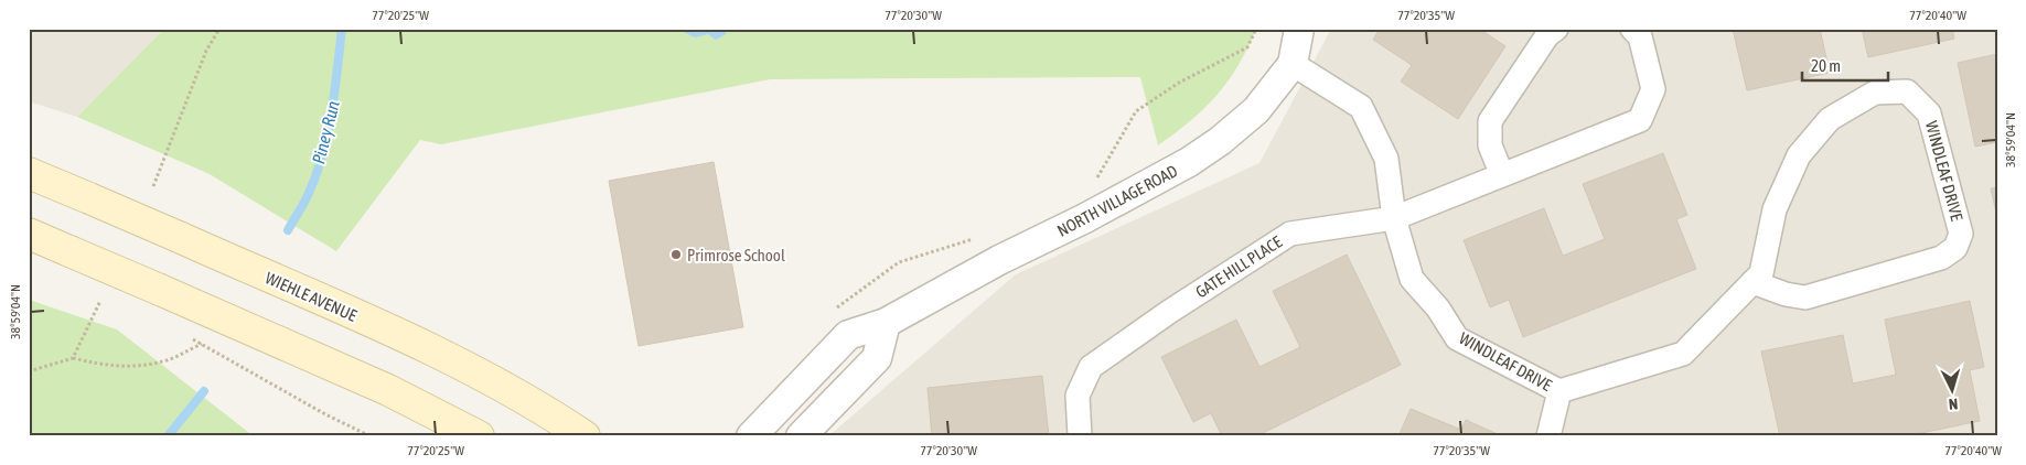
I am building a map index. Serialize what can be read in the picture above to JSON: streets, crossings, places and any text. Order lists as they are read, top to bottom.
{
  "streets": {
    "main road": ["WIEHLE AVENUE"],
    "street": ["WINDLEAF DRIVE", "NORTH VILLAGE ROAD", "GATE HILL PLACE"]
  },
  "crossings": [
    ["WINDLEAF DRIVE", "NORTH VILLAGE ROAD"],
    ["WINDLEAF DRIVE", "GATE HILL PLACE"]
  ],
  "water": ["Piney Run"],
  "places": ["Primrose School"],
  "scale_bar": "20 m",
  "north": "bottom",
  "coordinates": [
    "77°20'25\"W",
    "77°20'30\"W",
    "77°20'35\"W",
    "77°20'40\"W",
    "38°59'04\"N"
  ]
}
